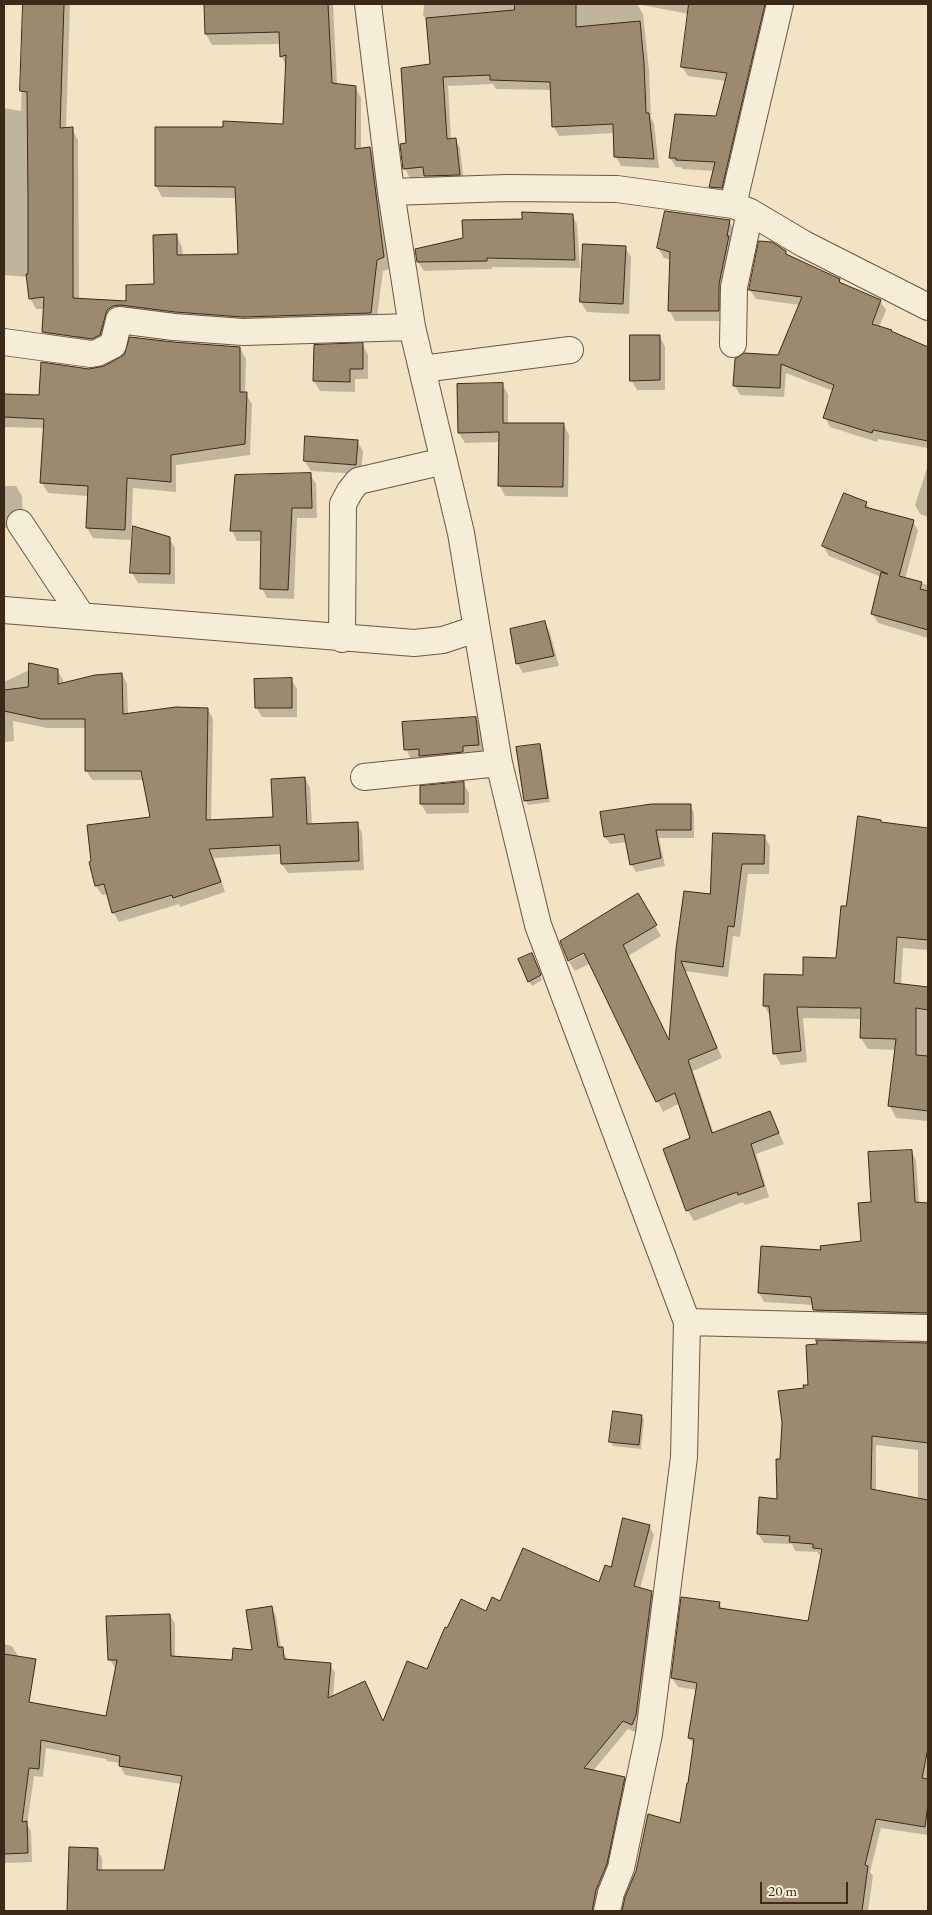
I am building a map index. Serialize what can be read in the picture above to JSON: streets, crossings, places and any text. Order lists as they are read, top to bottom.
{
  "scale_bar": "20 m"
}
